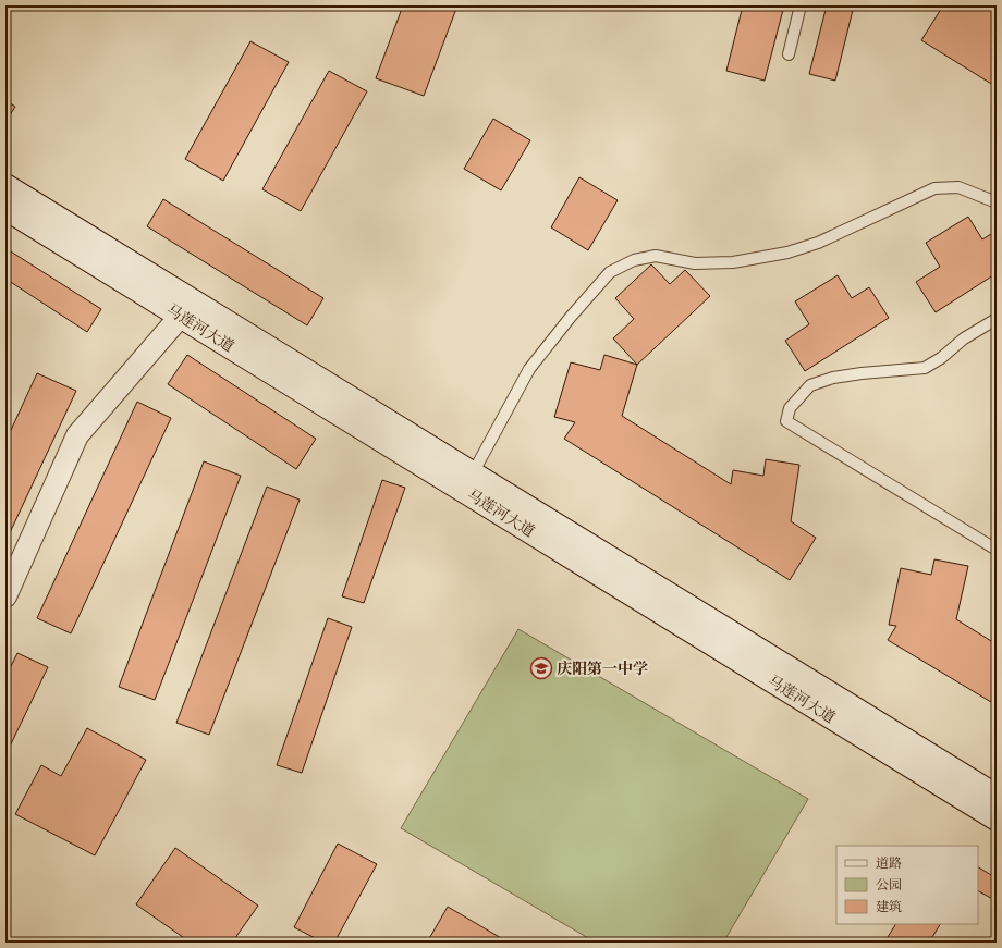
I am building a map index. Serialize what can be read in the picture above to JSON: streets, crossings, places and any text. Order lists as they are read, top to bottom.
{
  "streets": {
    "street": ["马莲河大道"]
  },
  "places": {
    "school or university": ["庆阳第一中学"]
  },
  "legend": ["道路", "公园", "建筑"]
}
